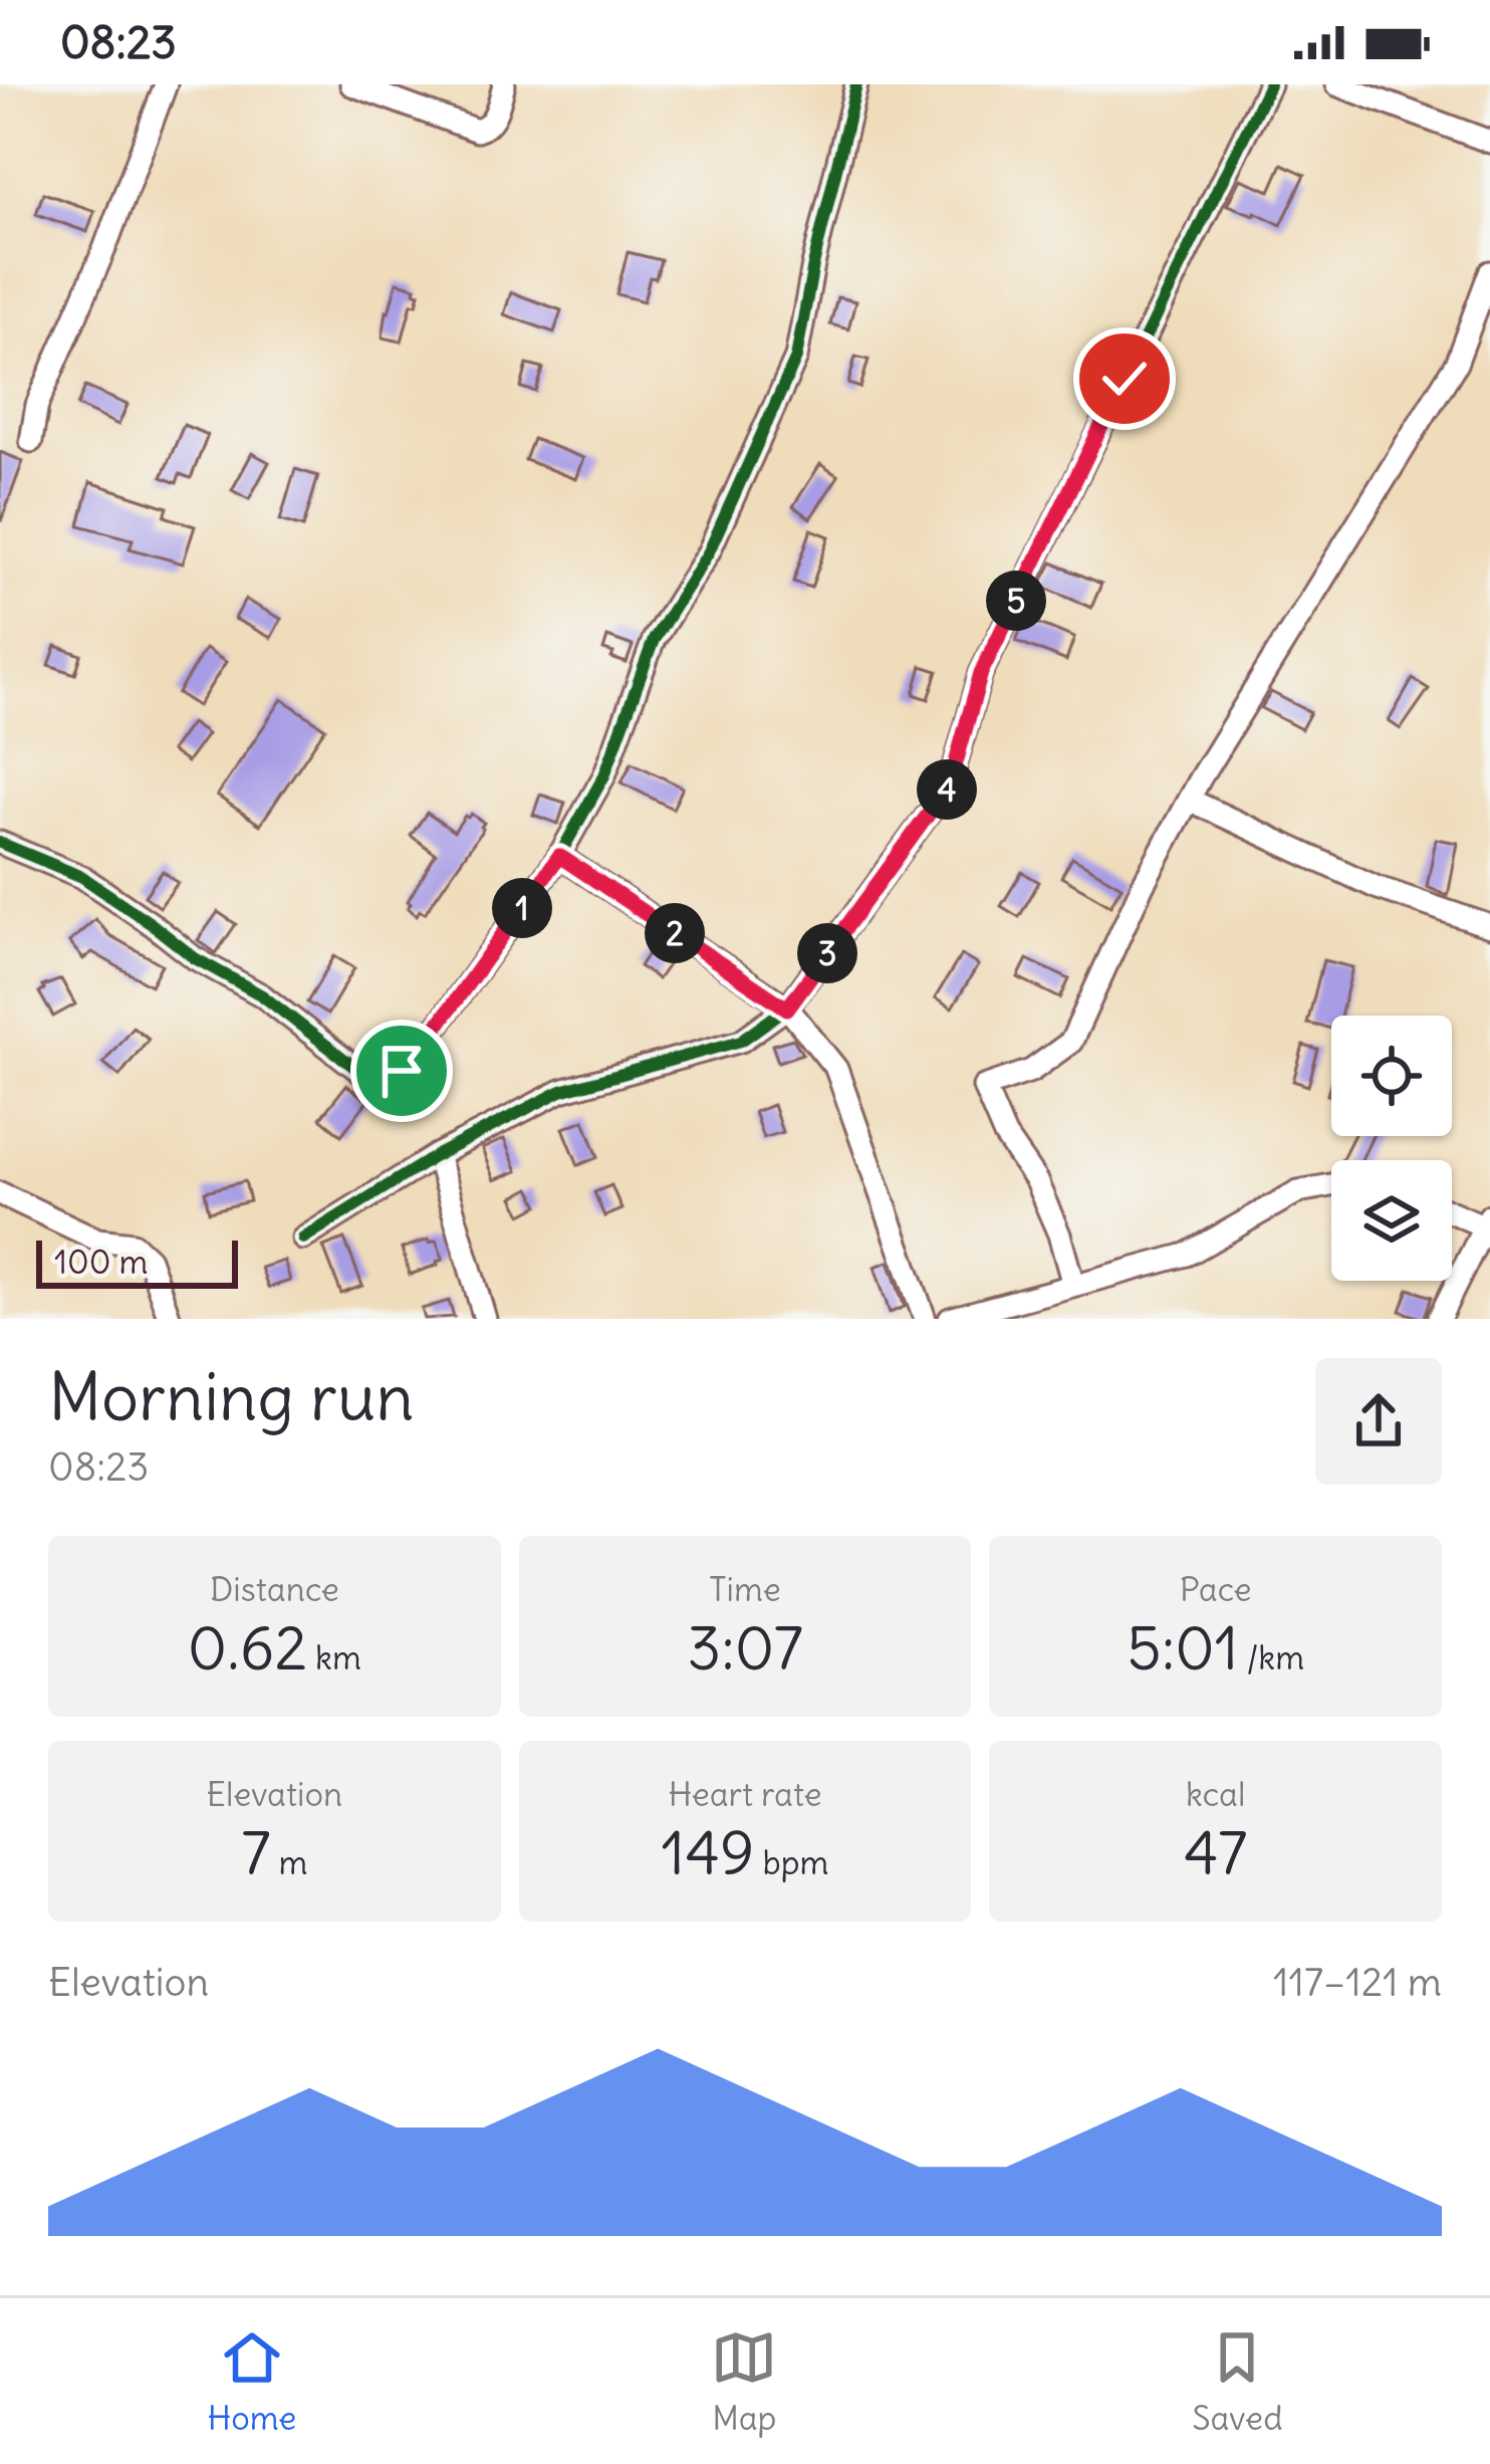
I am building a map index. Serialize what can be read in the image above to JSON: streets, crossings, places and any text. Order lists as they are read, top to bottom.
{
  "scale_bar": "100 m",
  "page": {
    "status": "08:23",
    "pins": [
      "5",
      "4",
      "1",
      "2",
      "3"
    ],
    "scale": "100 m",
    "heading": ["Morning run", "08:23"],
    "stats": [
      ["Distance", "0.62 km"],
      ["Time", "3:07"],
      ["Pace", "5:01 /km"],
      ["Elevation", "7 m"],
      ["Heart rate", "149 bpm"],
      ["kcal", "47"]
    ],
    "chart": ["Elevation", "117–121 m"],
    "tabs": ["Home", "Map", "Saved"]
  }
}
